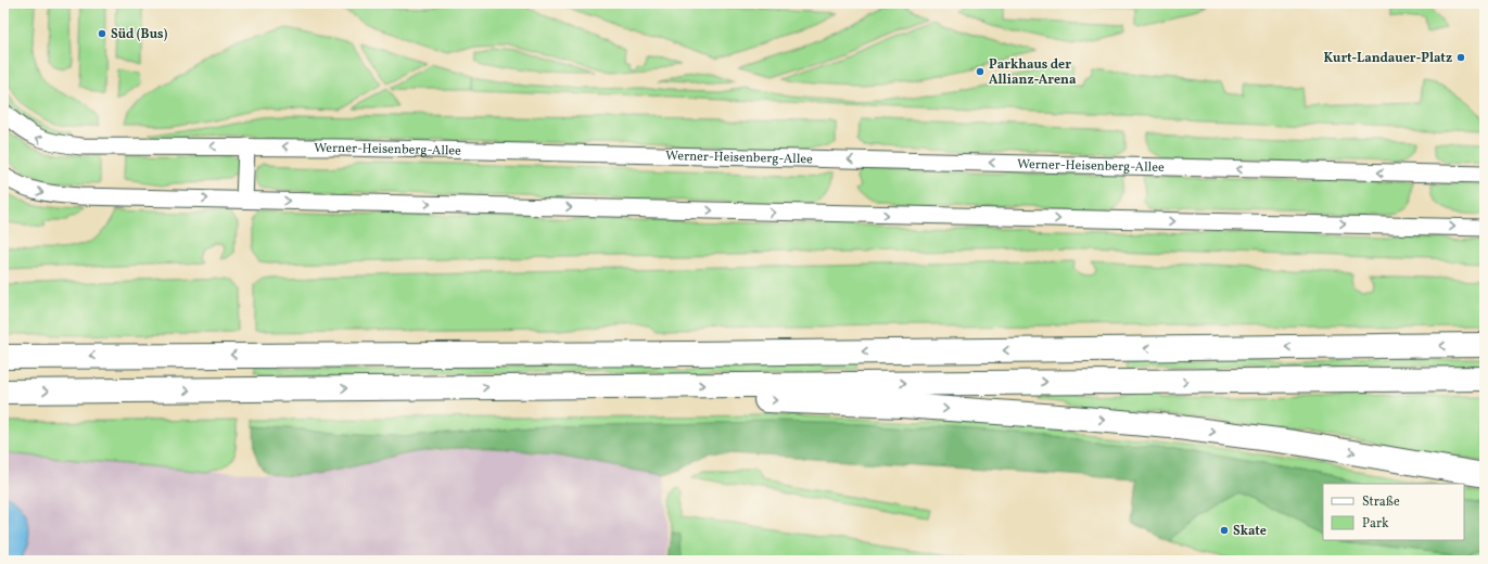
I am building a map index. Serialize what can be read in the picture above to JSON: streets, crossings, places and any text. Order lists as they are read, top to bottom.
{
  "streets": {
    "street": ["Werner-Heisenberg-Allee"]
  },
  "places": [
    "Süd (Bus)",
    "Kurt-Landauer-Platz",
    "Parkhaus der Allianz-Arena",
    "Skate"
  ],
  "legend": ["Straße", "Park"]
}
